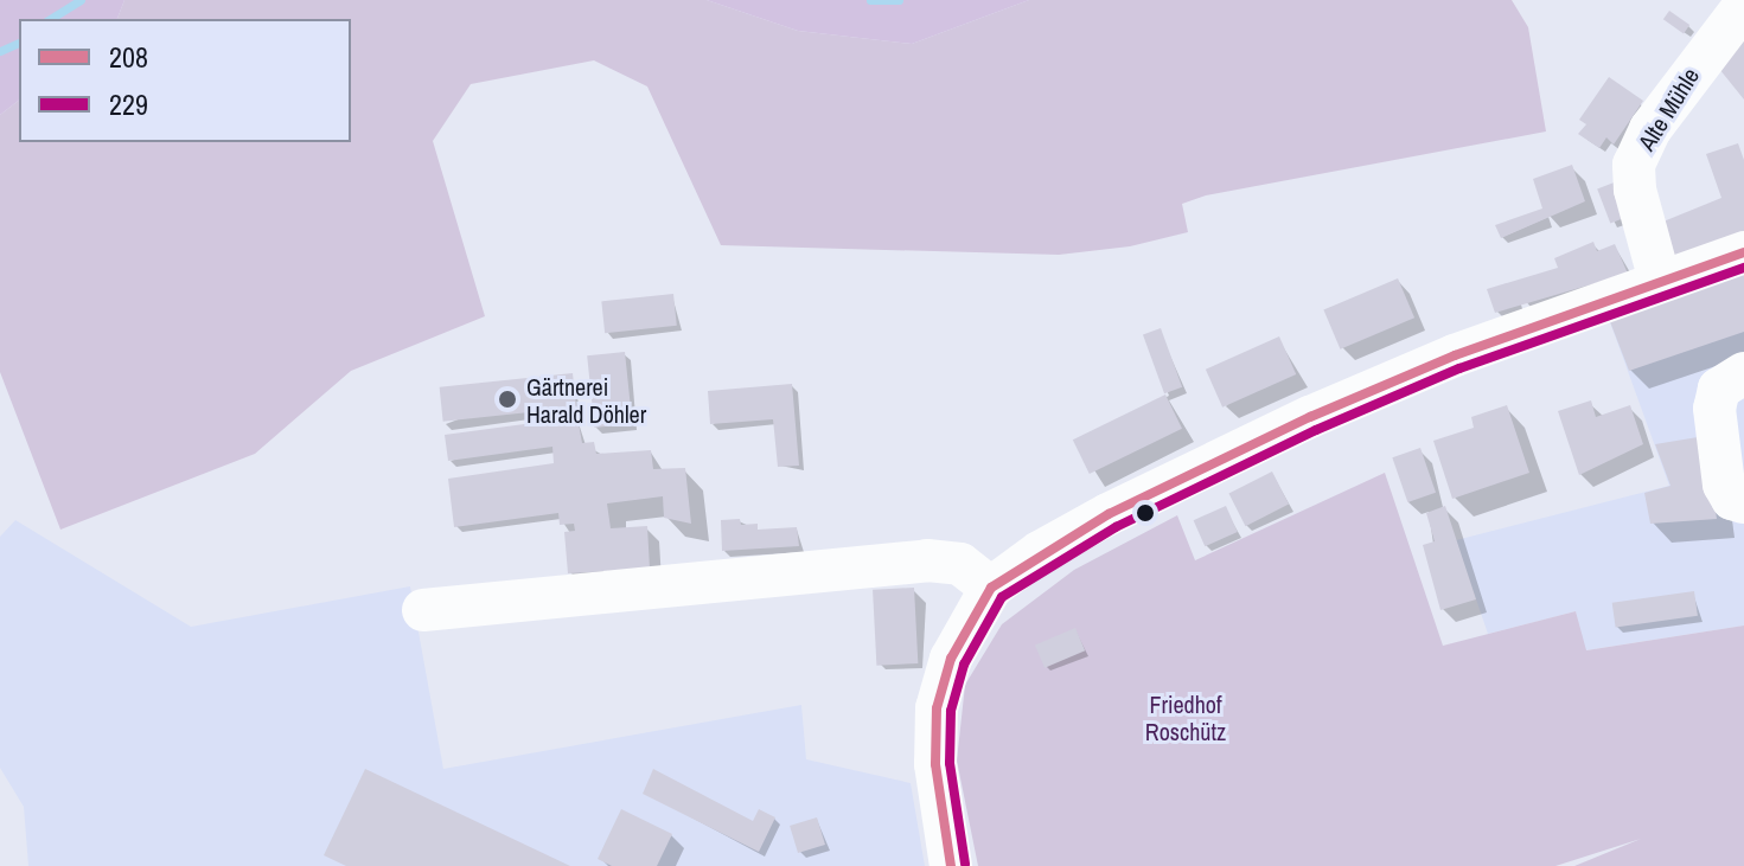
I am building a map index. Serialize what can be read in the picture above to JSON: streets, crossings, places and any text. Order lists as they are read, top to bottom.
{
  "streets": {
    "street": ["Alte Mühle"]
  },
  "parks": ["Friedhof Roschütz"],
  "places": ["Gärtnerei Harald Döhler"],
  "lines": ["transit line 208", "transit line 229"],
  "legend": ["208", "229"]
}
